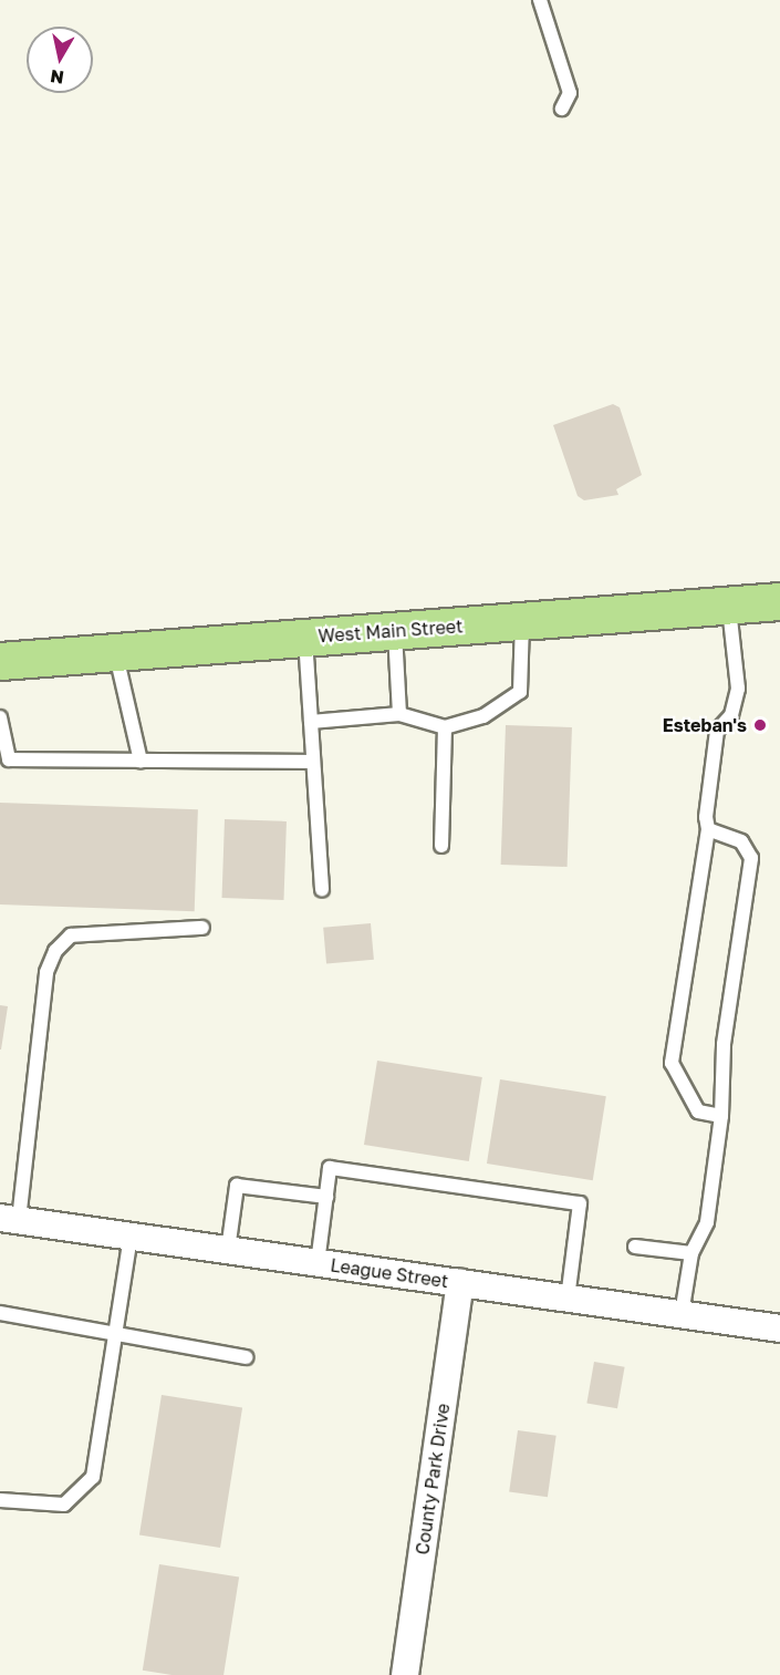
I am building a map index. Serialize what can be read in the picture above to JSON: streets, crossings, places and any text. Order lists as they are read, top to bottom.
{
  "streets": {
    "main road": ["West Main Street"],
    "street": ["League Street", "County Park Drive"]
  },
  "crossings": [
    ["League Street", "County Park Drive"]
  ],
  "places": ["Esteban's"],
  "north": "bottom"
}
